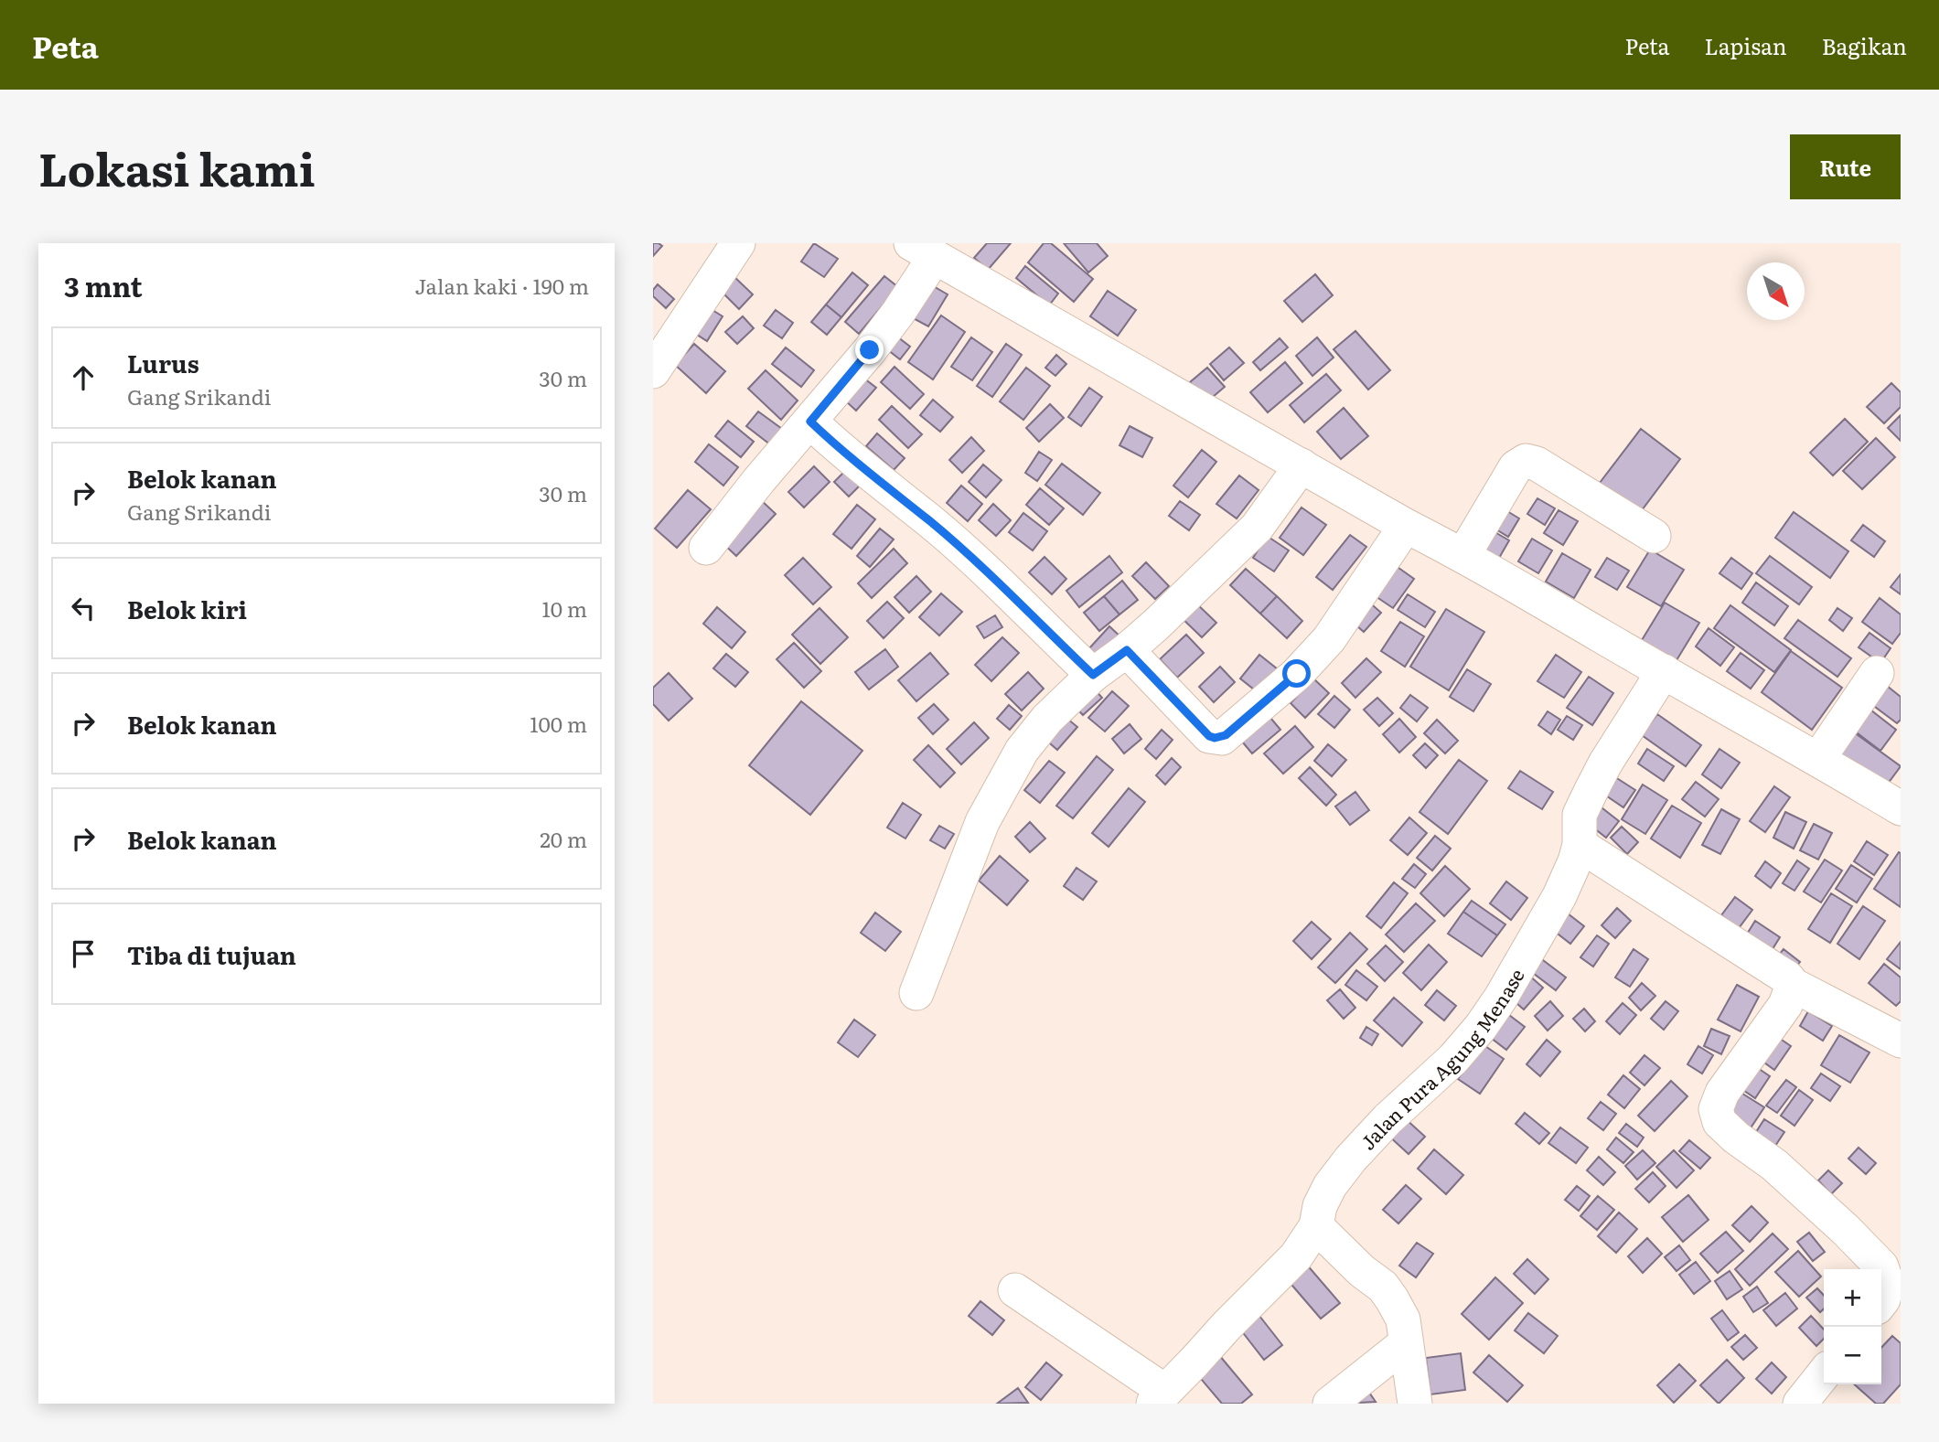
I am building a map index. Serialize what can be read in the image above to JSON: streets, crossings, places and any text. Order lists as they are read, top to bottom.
{
  "streets": {
    "street": ["Jalan Pura Agung Menase"]
  },
  "north": "bottom right",
  "page": {
    "header": "Peta",
    "nav": ["Peta", "Lapisan", "Bagikan"],
    "title": "Lokasi kami",
    "buttons": "Rute",
    "heading": ["3 mnt", "Jalan kaki · 190 m"],
    "list": [
      ["Lurus", "Gang Srikandi", "30 m"],
      ["Belok kanan", "Gang Srikandi", "30 m"],
      ["Belok kiri", "10 m"],
      ["Belok kanan", "100 m"],
      ["Belok kanan", "20 m"],
      "Tiba di tujuan"
    ],
    "map_buttons": ["+", "−"]
  }
}
